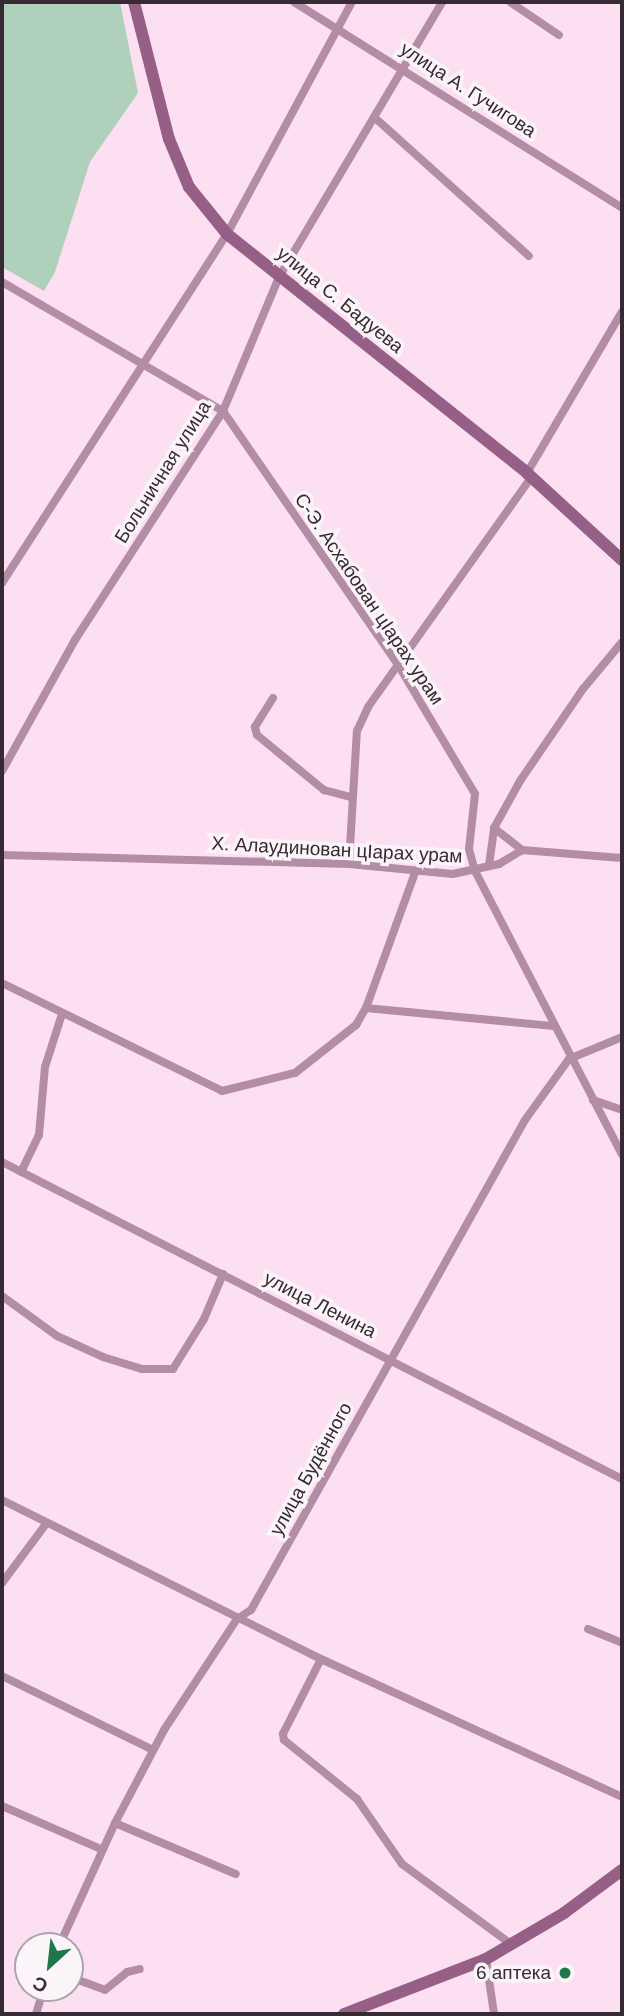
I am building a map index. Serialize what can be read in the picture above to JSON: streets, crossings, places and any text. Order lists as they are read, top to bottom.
{
  "streets": {
    "main road": ["улица С. Бадуева"],
    "street": [
      "улица А. Гучигова",
      "Больничная улица",
      "С-Э. Асхабован цIарах урам",
      "Х. Алаудинован цIарах урам",
      "улица Ленина",
      "улица Будённого"
    ]
  },
  "crossings": [
    ["улица А. Гучигова", "Больничная улица"],
    ["улица С. Бадуева", "Больничная улица"],
    ["Больничная улица", "С-Э. Асхабован цIарах урам"],
    ["С-Э. Асхабован цIарах урам", "Х. Алаудинован цIарах урам"],
    ["С-Э. Асхабован цIарах урам", "улица Будённого"],
    ["улица Ленина", "улица Будённого"]
  ],
  "places": ["6 аптека"],
  "north": "bottom left"
}
